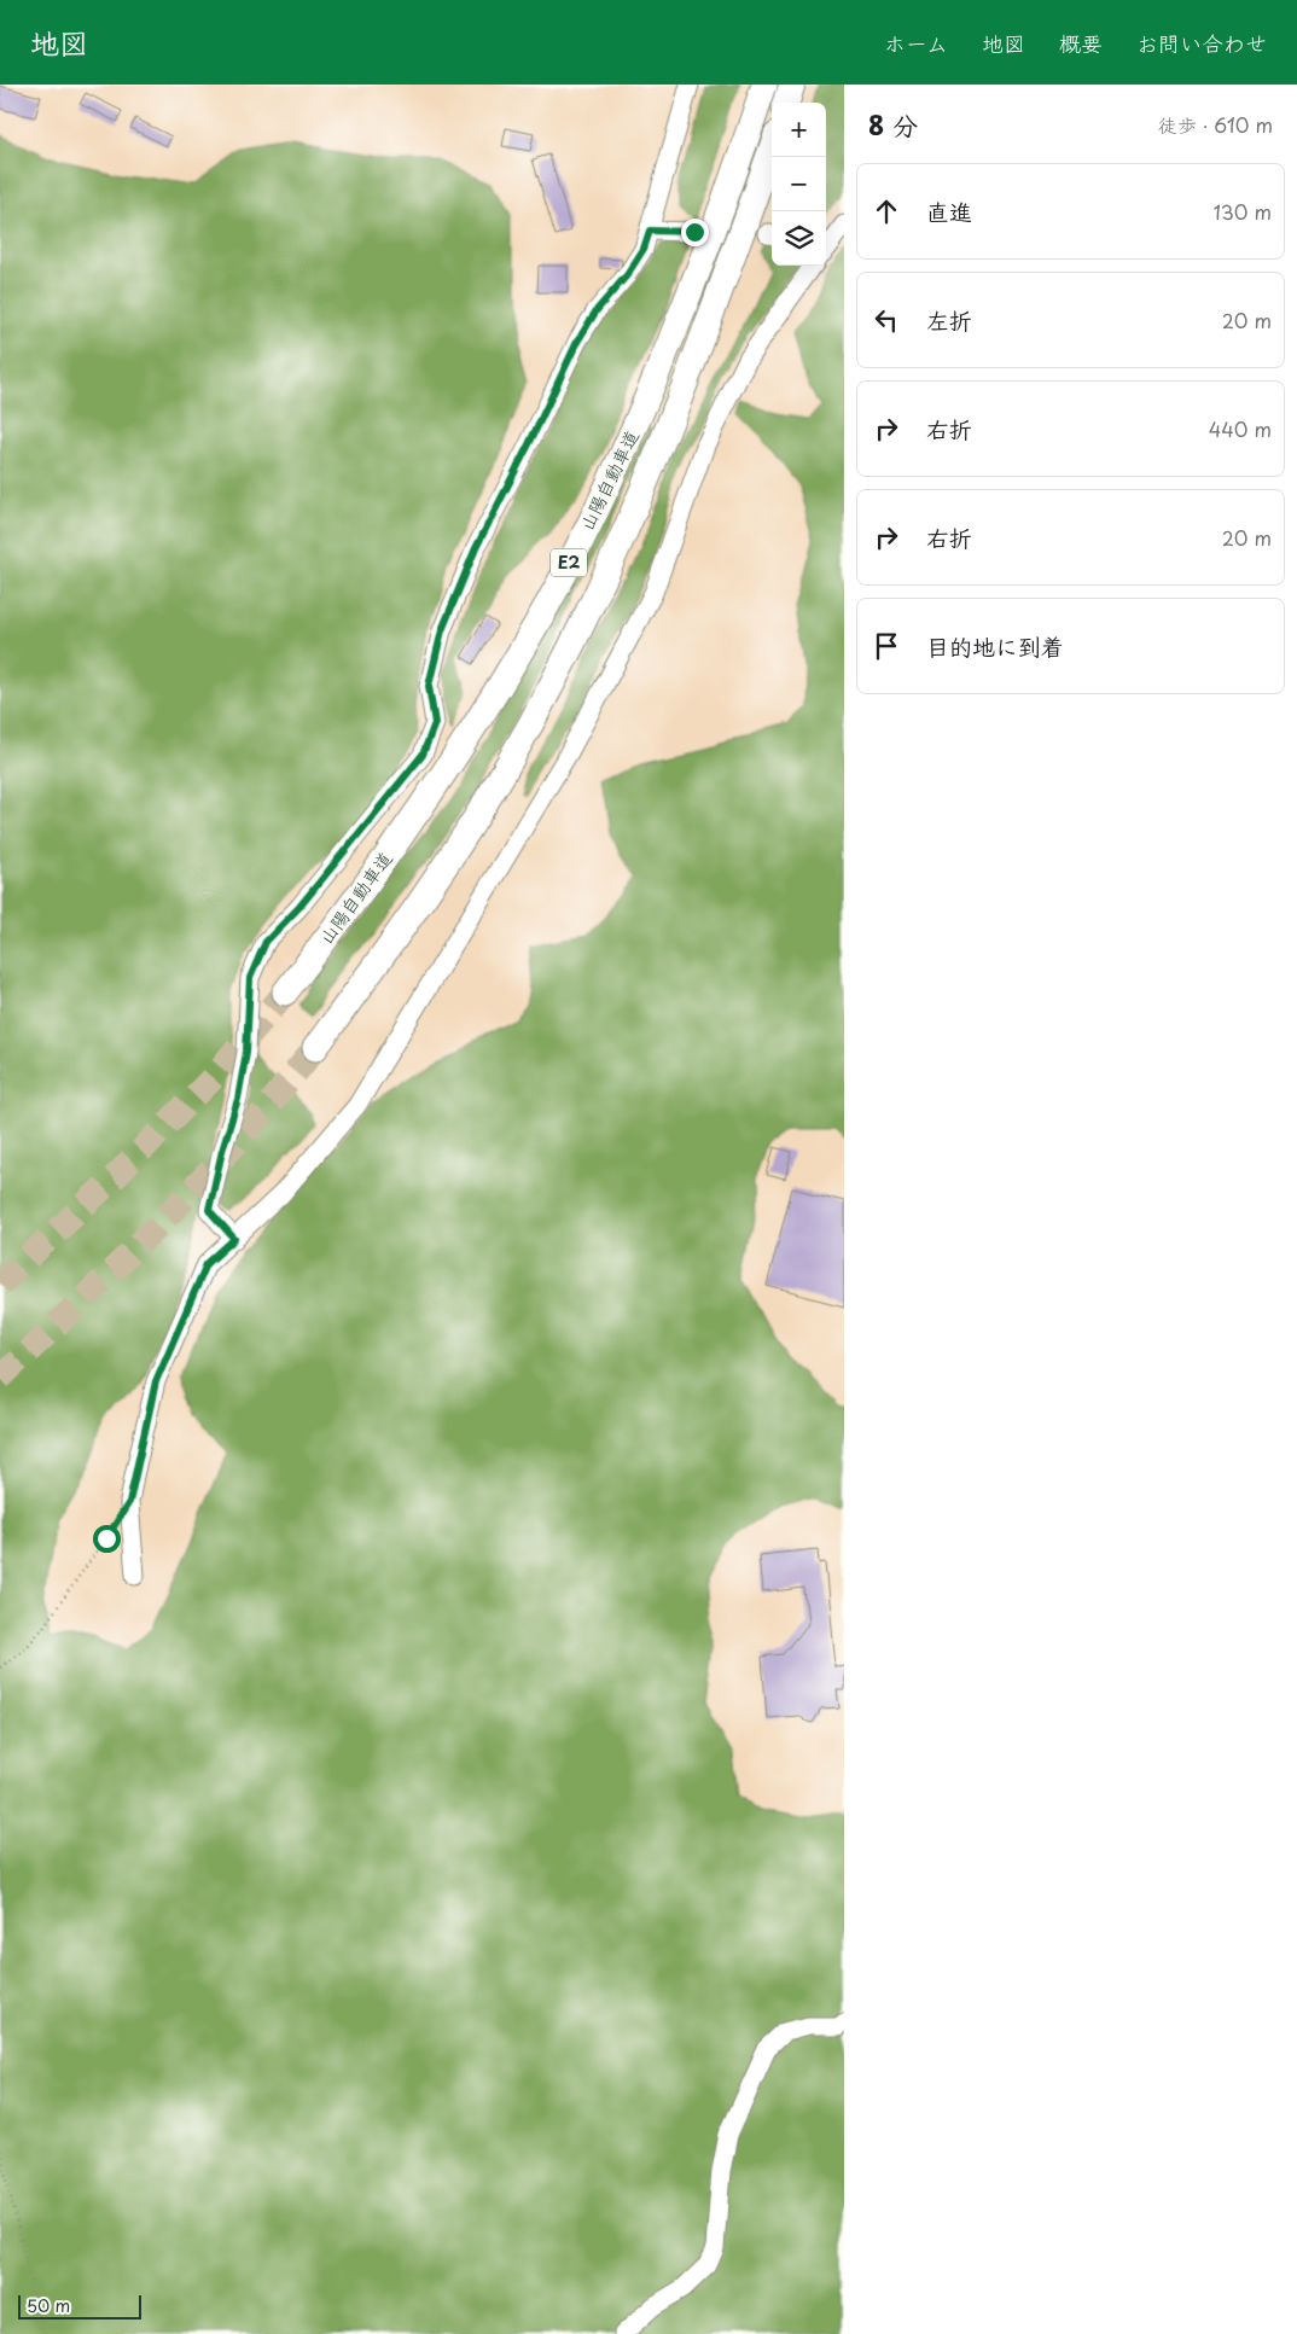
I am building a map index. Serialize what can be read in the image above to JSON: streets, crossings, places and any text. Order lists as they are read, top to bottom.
{
  "streets": {
    "highway": ["山陽自動車道", "E2"]
  },
  "scale_bar": "50 m",
  "page": {
    "header": "地図",
    "nav": [
      "ホーム",
      "地図",
      "概要",
      "お問い合わせ"
    ],
    "heading": ["8 分", "徒歩 · 610 m"],
    "map_buttons": ["+", "−"],
    "list": [
      ["直進", "130 m"],
      ["左折", "20 m"],
      ["右折", "440 m"],
      ["右折", "20 m"],
      "目的地に到着"
    ],
    "scale": "50 m"
  }
}
